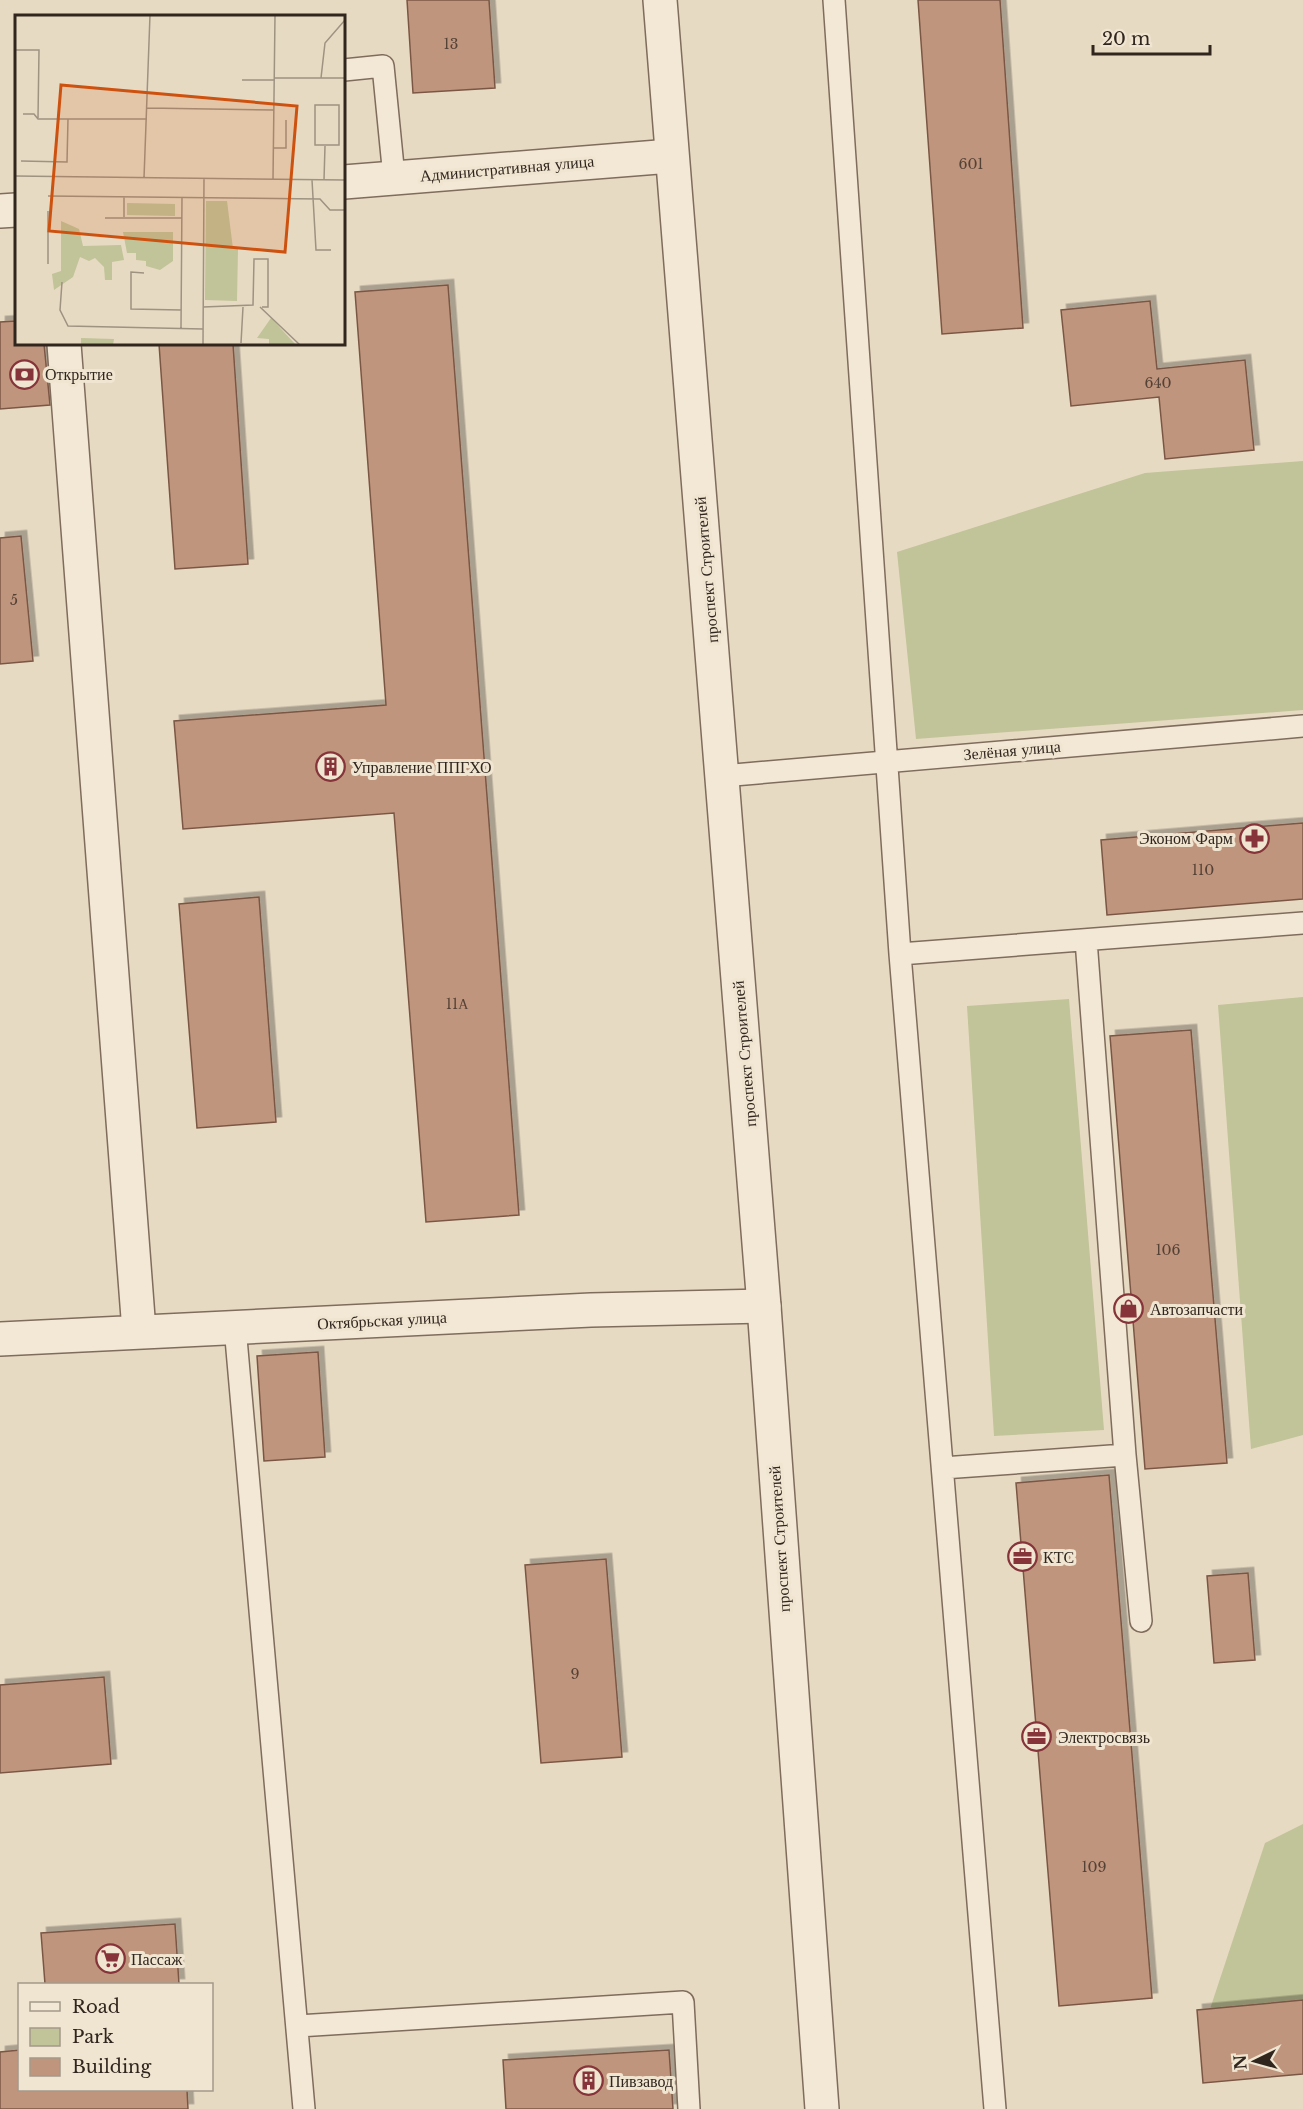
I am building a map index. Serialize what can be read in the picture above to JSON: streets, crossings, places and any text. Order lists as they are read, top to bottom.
{
  "streets": {
    "street": ["Административная улица", "проспект Строителей", "Октябрьская улица"],
    "lane": ["Зелёная улица"]
  },
  "crossings": [
    ["Административная улица", "проспект Строителей"],
    ["проспект Строителей", "Зелёная улица"],
    ["проспект Строителей", "Октябрьская улица"]
  ],
  "places": {
    "bank": ["Открытие"],
    "building": ["Управление ППГХО", "Пивзавод"],
    "pharmacy": ["Эконом Фарм"],
    "shop": ["Автозапчасти"],
    "office": ["КТС", "Электросвязь"],
    "supermarket": ["Пассаж"]
  },
  "house_numbers": [
    "13",
    "601",
    "640",
    "5",
    "110",
    "11А",
    "106",
    "9",
    "109"
  ],
  "legend": ["Road", "Park", "Building"],
  "scale_bar": "20 m",
  "north": "left"
}
